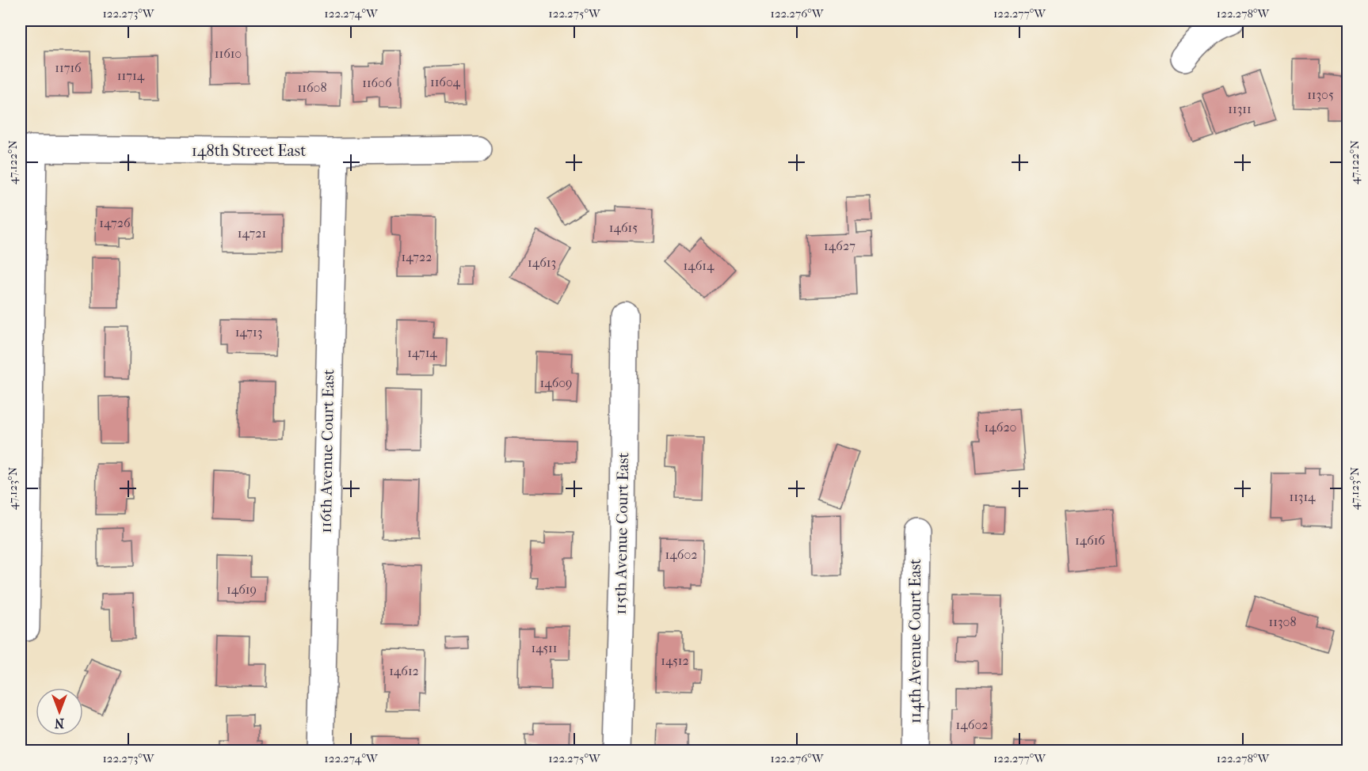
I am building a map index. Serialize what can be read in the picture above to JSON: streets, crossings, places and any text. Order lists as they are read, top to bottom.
{
  "streets": {
    "street": [
      "148th Street East",
      "116th Avenue Court East",
      "115th Avenue Court East",
      "114th Avenue Court East"
    ]
  },
  "crossings": [
    ["148th Street East", "116th Avenue Court East"]
  ],
  "house_numbers": [
    "11610",
    "11716",
    "11714",
    "11604",
    "11606",
    "11608",
    "11305",
    "11311",
    "14726",
    "14615",
    "14721",
    "14627",
    "14722",
    "14613",
    "14614",
    "14713",
    "14714",
    "14609",
    "14620",
    "11314",
    "14616",
    "14602",
    "14619",
    "11308",
    "14511",
    "14512",
    "14612",
    "14602"
  ],
  "north": "bottom",
  "coordinates": [
    "122.273°W",
    "122.274°W",
    "122.275°W",
    "122.276°W",
    "122.277°W",
    "122.278°W",
    "47.122°N",
    "47.123°N"
  ]
}
